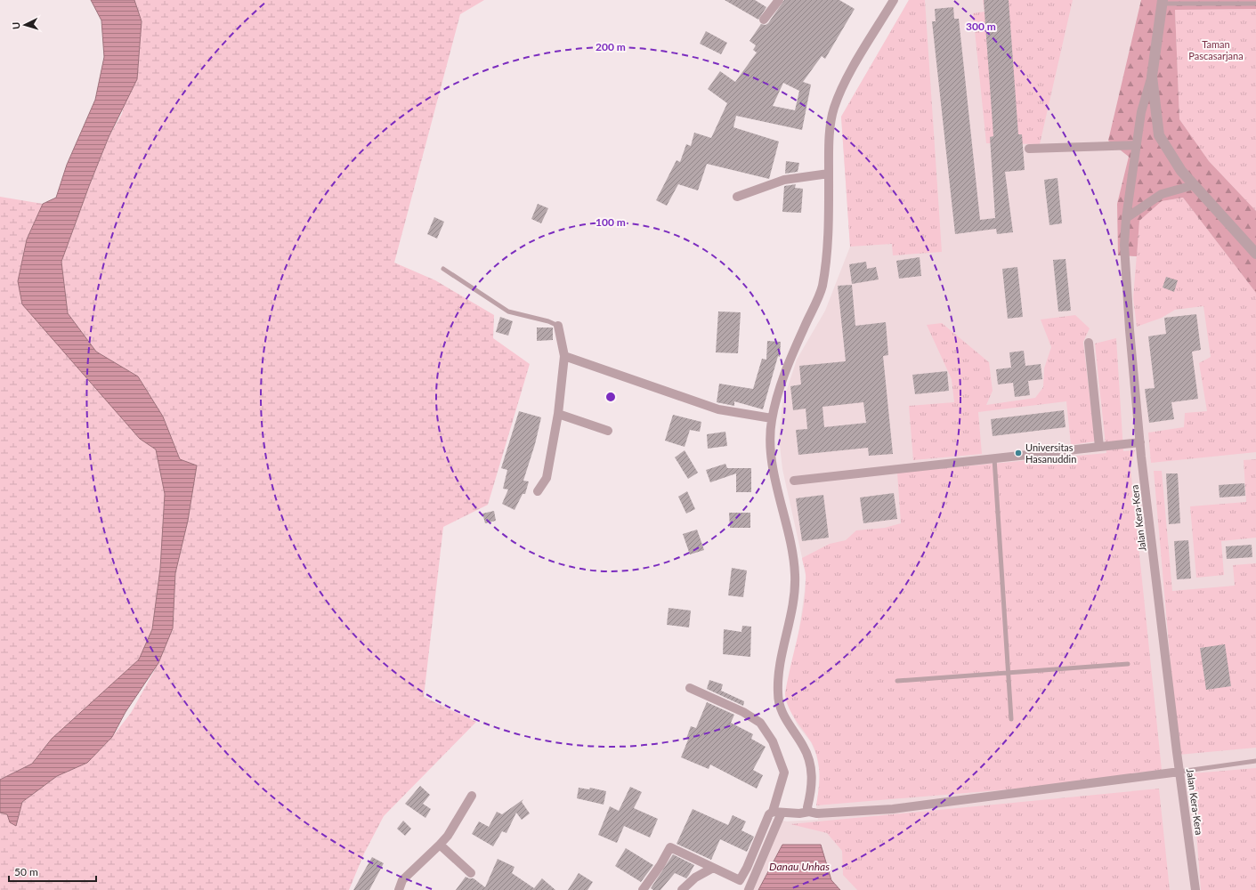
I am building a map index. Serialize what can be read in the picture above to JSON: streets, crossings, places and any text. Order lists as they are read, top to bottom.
{
  "streets": {
    "street": ["Jalan Kera-Kera"]
  },
  "water": ["Danau Unhas"],
  "parks": ["Taman Pascasarjana"],
  "places": ["Universitas Hasanuddin"],
  "scale_bar": "50 m",
  "north": "left",
  "rings": ["300 m", "200 m", "100 m"]
}
